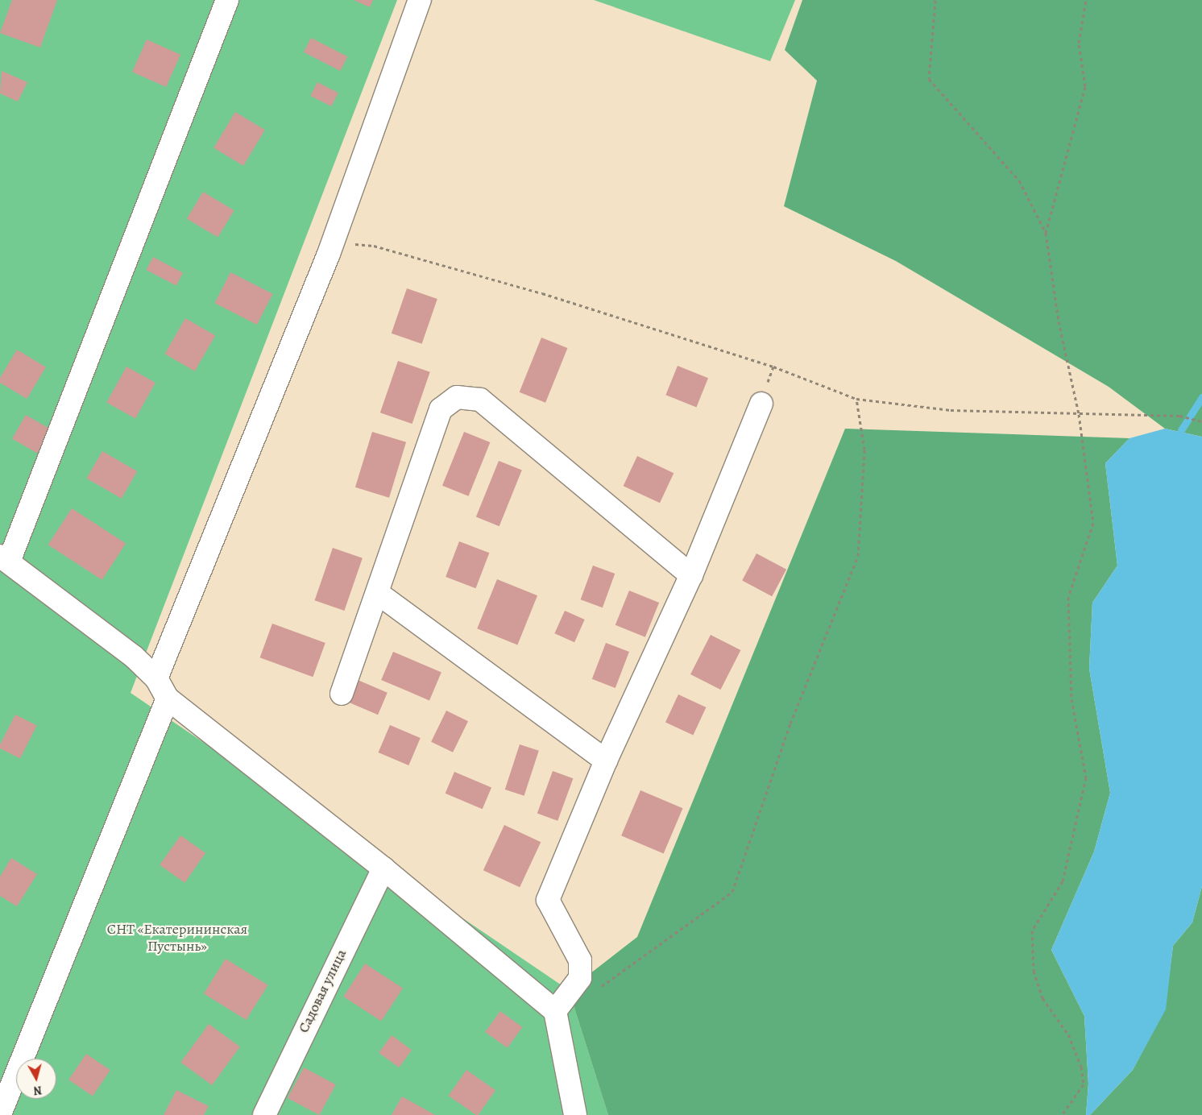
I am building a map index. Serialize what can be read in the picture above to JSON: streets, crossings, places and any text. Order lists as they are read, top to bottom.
{
  "streets": {
    "street": ["Садовая улица"]
  },
  "parks": ["СНТ «Екатерининская Пустынь»"],
  "north": "bottom"
}
